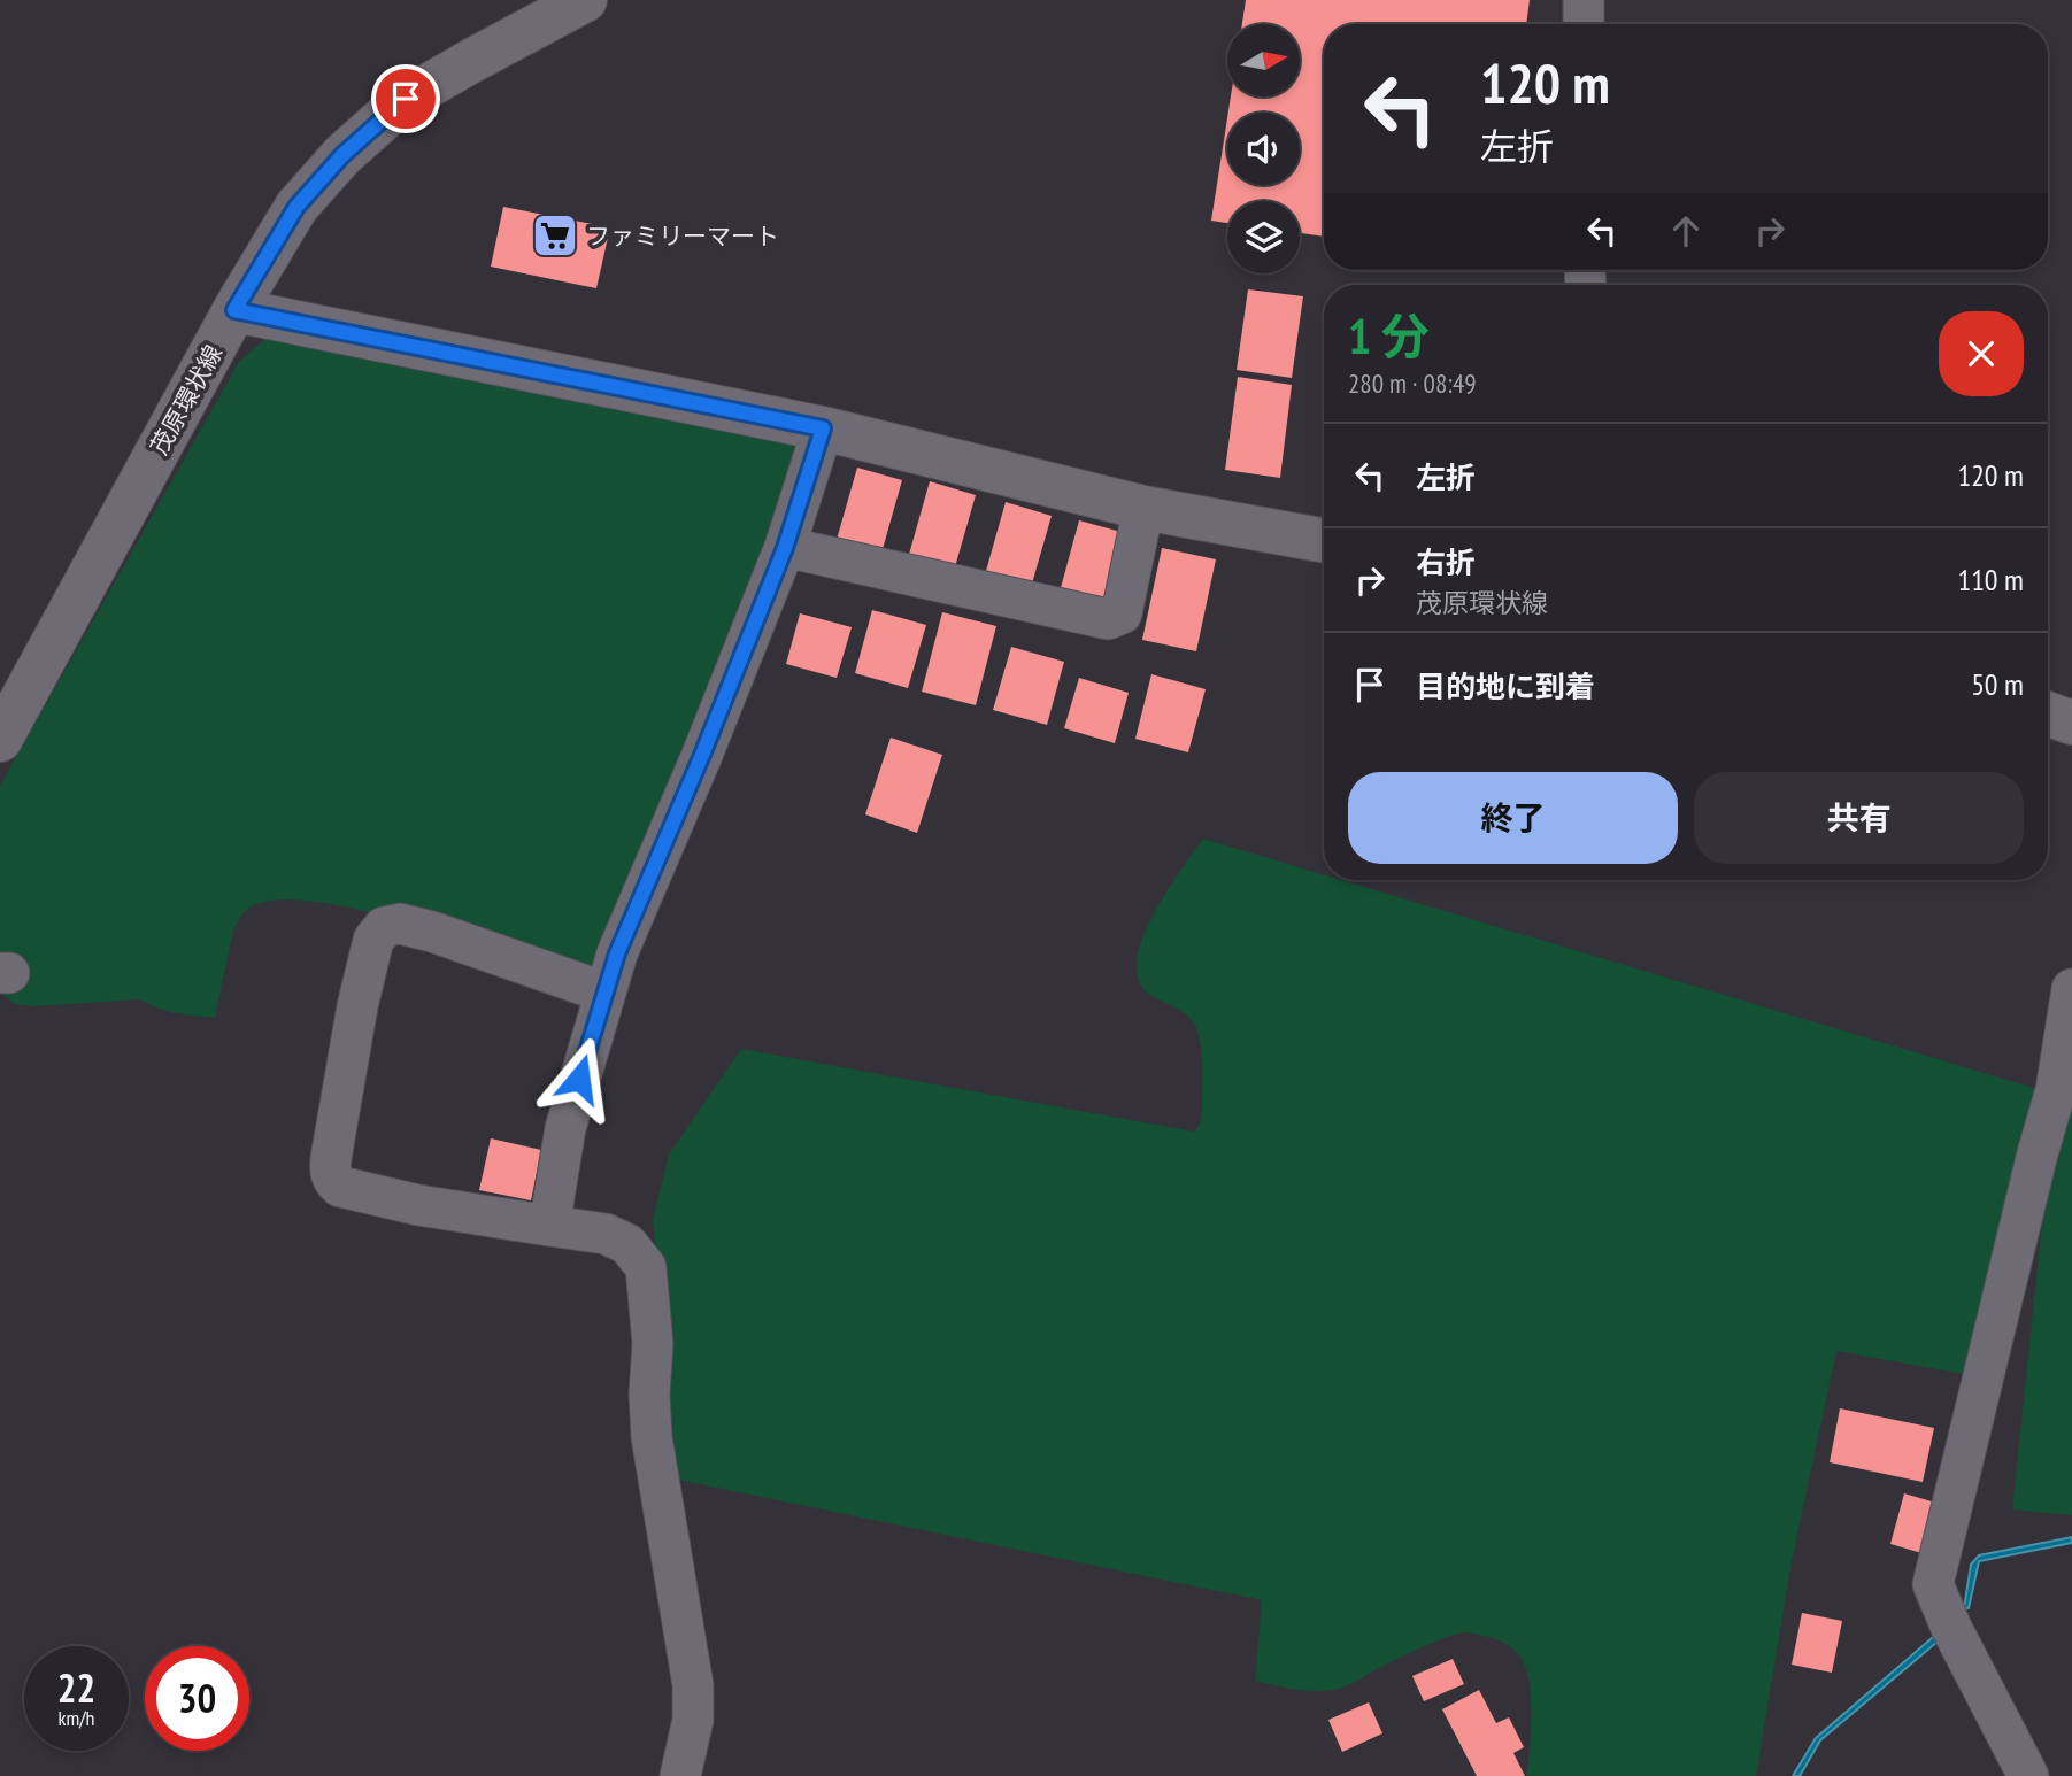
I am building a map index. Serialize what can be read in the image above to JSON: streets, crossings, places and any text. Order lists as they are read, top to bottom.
{
  "streets": {
    "street": ["茂原環状線"]
  },
  "places": {
    "supermarket": ["ファミリーマート"]
  },
  "north": "right",
  "page": {
    "turn": ["120 m", "左折"],
    "heading": ["1 分", "280 m · 08:49"],
    "list": [
      {
        "name": "左折",
        "value": "120 m"
      },
      {
        "name": "右折",
        "note": "茂原環状線",
        "value": "110 m"
      },
      {
        "name": "目的地に到着",
        "value": "50 m"
      }
    ],
    "buttons": ["終了", "共有"],
    "speed": "22 km/h",
    "limit": "30"
  }
}
